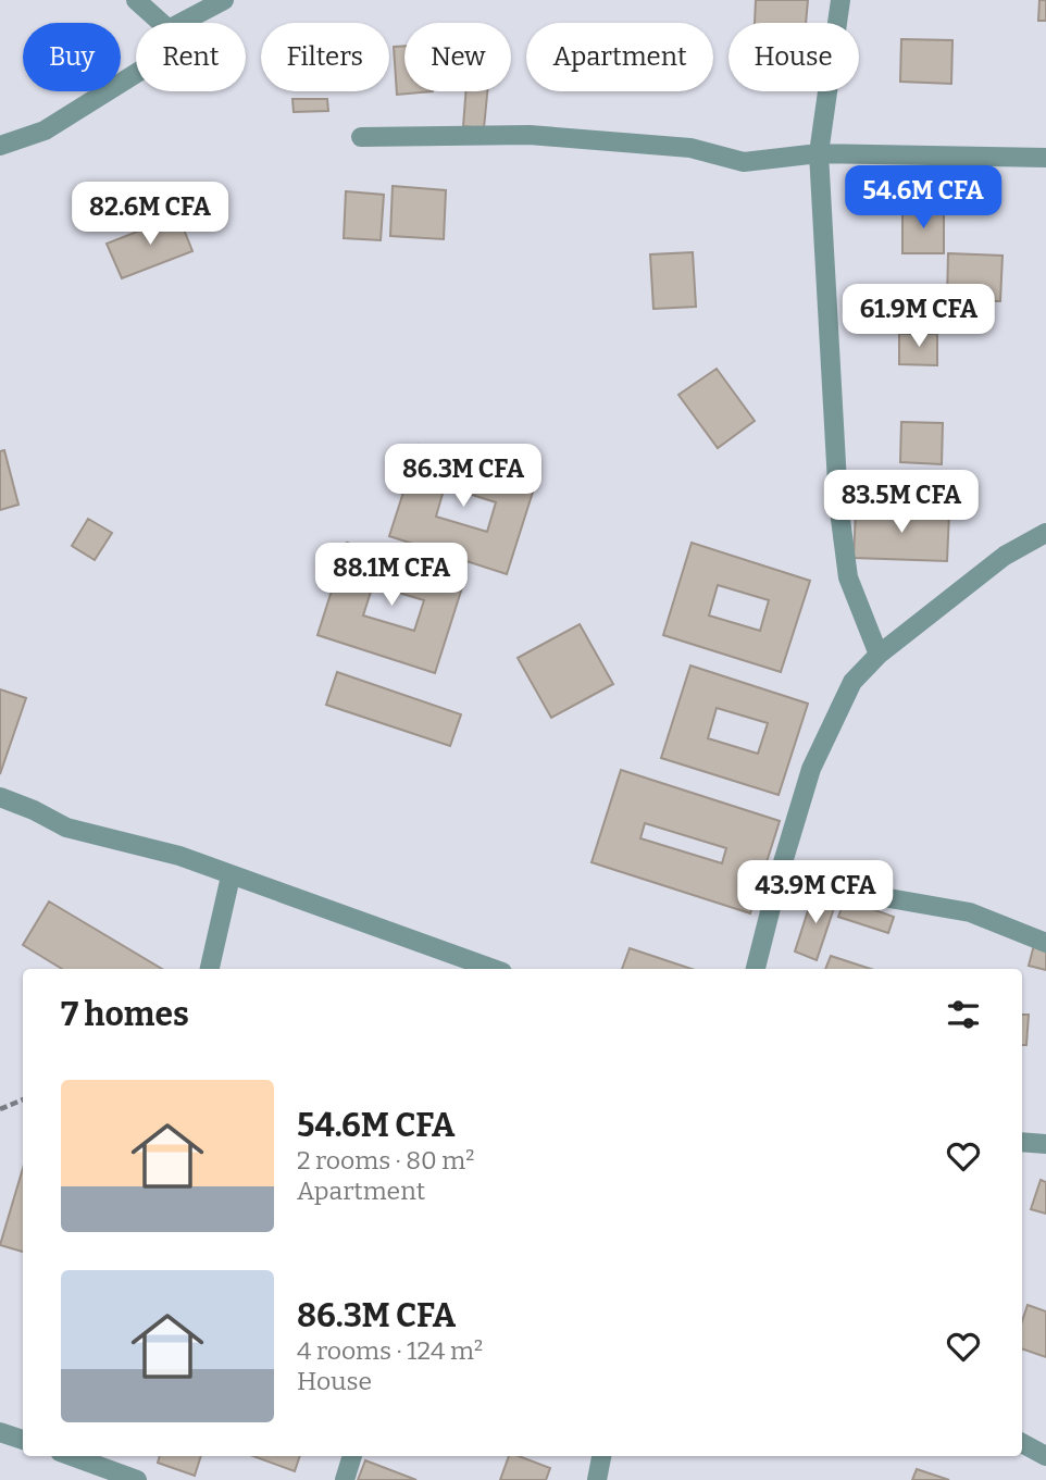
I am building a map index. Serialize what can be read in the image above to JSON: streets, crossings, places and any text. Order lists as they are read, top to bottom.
{
  "page": {
    "chip": [
      "Buy",
      "Rent",
      "Filters",
      "New",
      "Apartment",
      "House"
    ],
    "price": [
      "54.6M CFA",
      "82.6M CFA",
      "61.9M CFA",
      "86.3M CFA",
      "83.5M CFA",
      "88.1M CFA",
      "43.9M CFA"
    ],
    "heading": "7 homes",
    "list": [
      {
        "name": "54.6M CFA",
        "note": "2 rooms · 80 m² · Apartment"
      },
      {
        "name": "86.3M CFA",
        "note": "4 rooms · 124 m² · House"
      }
    ]
  }
}
